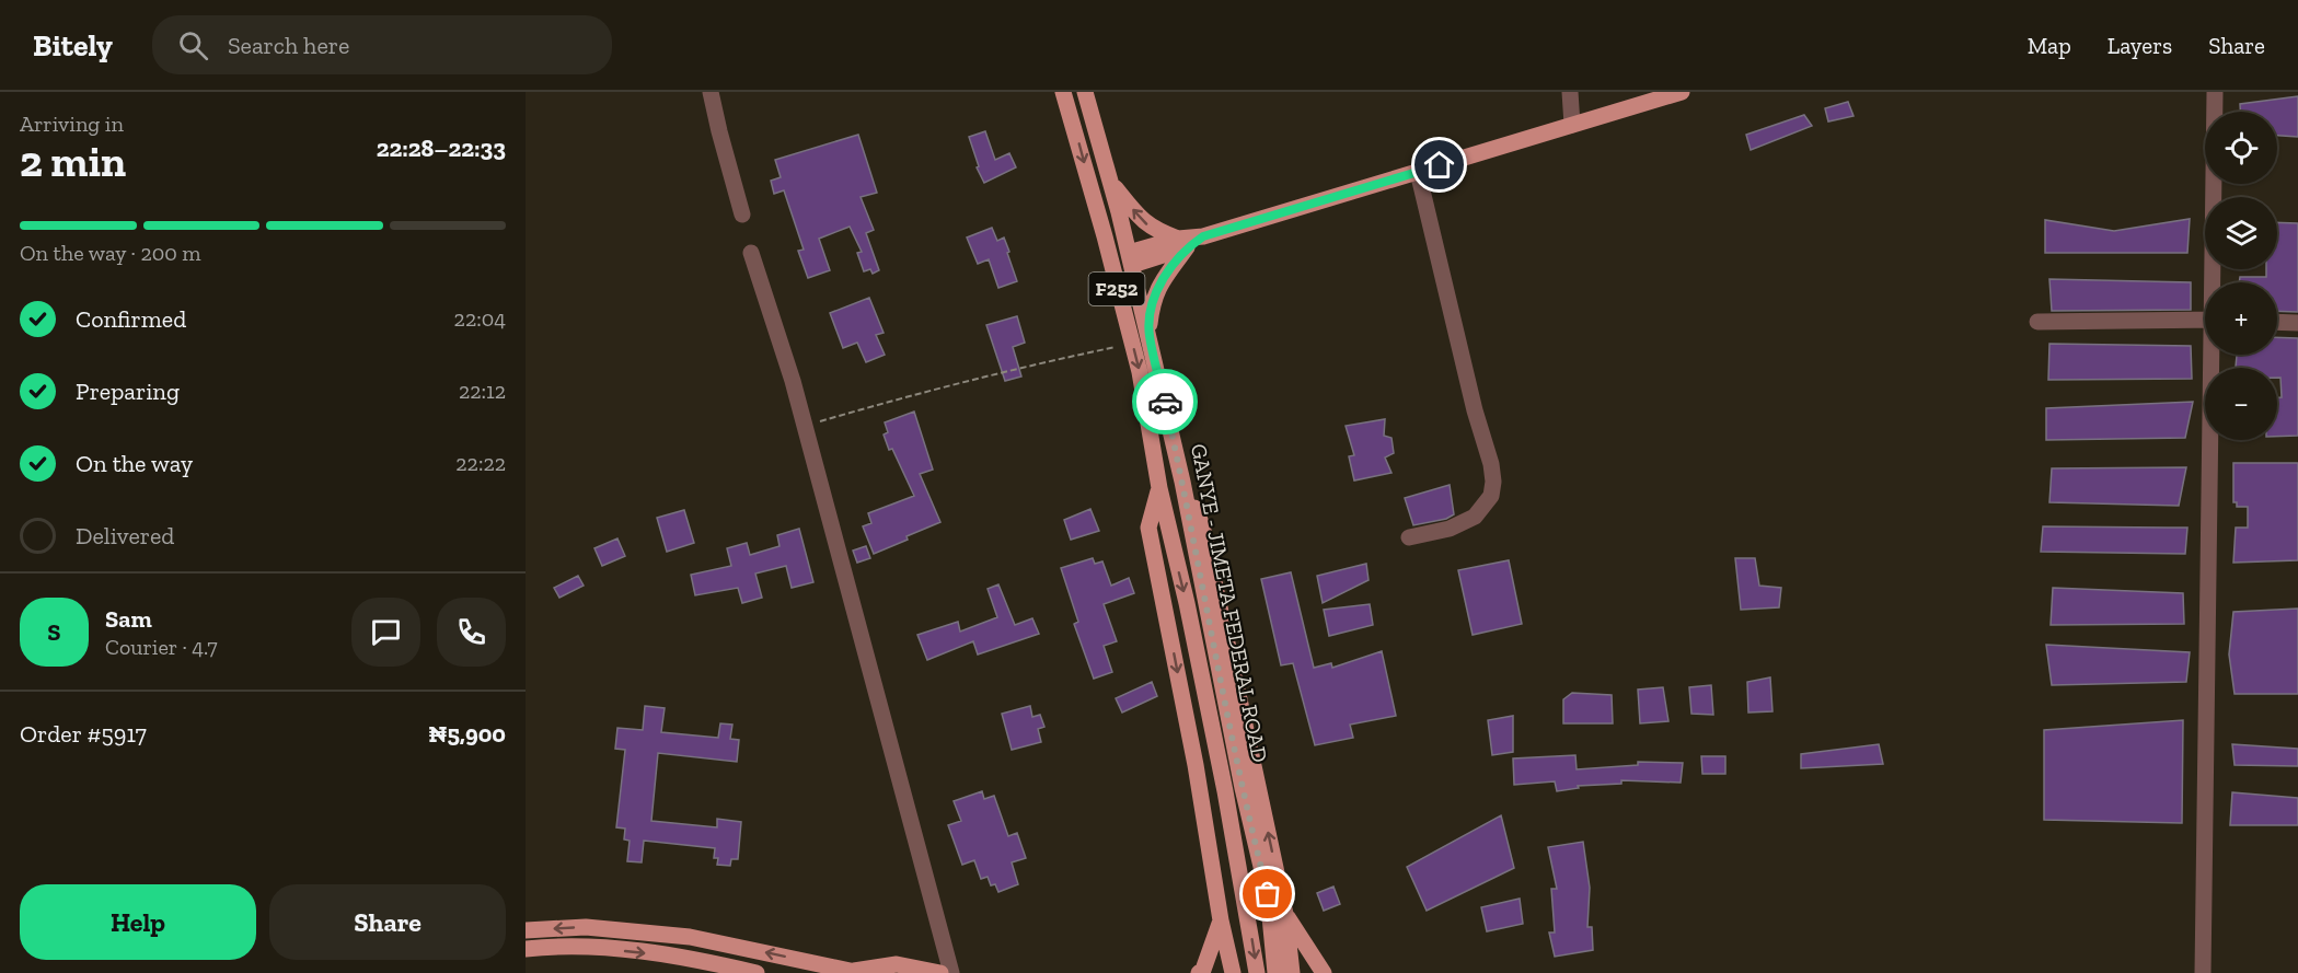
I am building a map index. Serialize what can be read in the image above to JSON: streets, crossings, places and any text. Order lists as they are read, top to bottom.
{
  "streets": {
    "main road": ["F252", "GANYE - JIMETA FEDERAL ROAD"]
  },
  "page": {
    "header": "Bitely",
    "search": "Search here",
    "nav": ["Map", "Layers", "Share"],
    "heading": ["2 min", "Arriving in", "22:28–22:33"],
    "panel": [
      "Sam",
      "Courier · 4.7",
      "Order #5917",
      "₦5,900"
    ],
    "map_buttons": ["+", "−"],
    "bar": "On the way · 200 m",
    "list": [
      ["Confirmed", "22:04"],
      ["Preparing", "22:12"],
      ["On the way", "22:22"],
      "Delivered"
    ],
    "round": "S",
    "buttons": ["Help", "Share"]
  }
}
